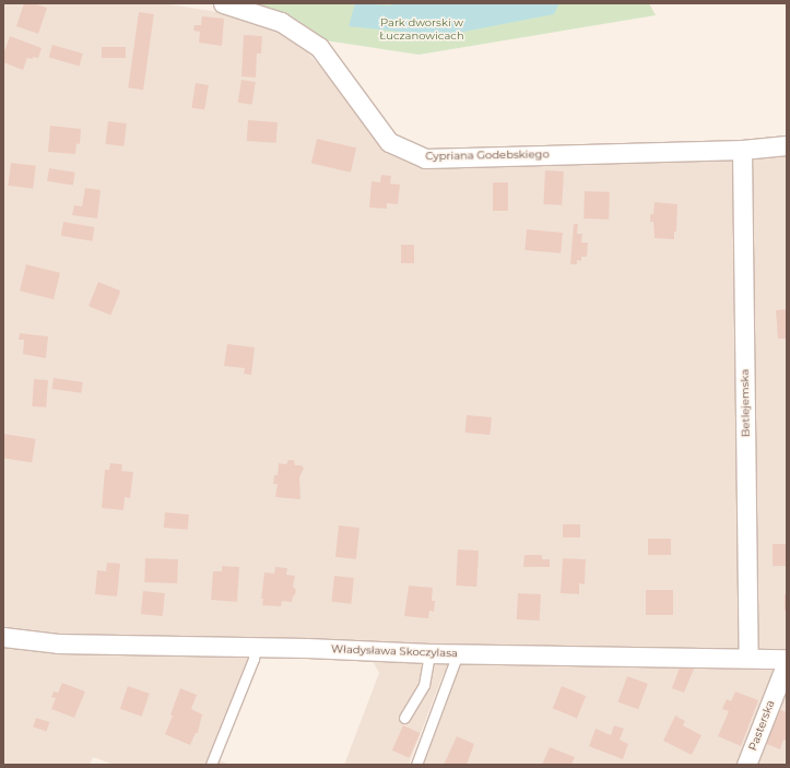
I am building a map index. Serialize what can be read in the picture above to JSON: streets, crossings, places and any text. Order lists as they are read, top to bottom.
{
  "streets": {
    "street": [
      "Cypriana Godebskiego",
      "Betlejemska",
      "Władysława Skoczylasa",
      "Pasterska"
    ]
  },
  "crossings": [
    ["Cypriana Godebskiego", "Betlejemska"],
    ["Betlejemska", "Władysława Skoczylasa"],
    ["Władysława Skoczylasa", "Pasterska"]
  ],
  "parks": ["Park dworski w Łuczanowicach"]
}
